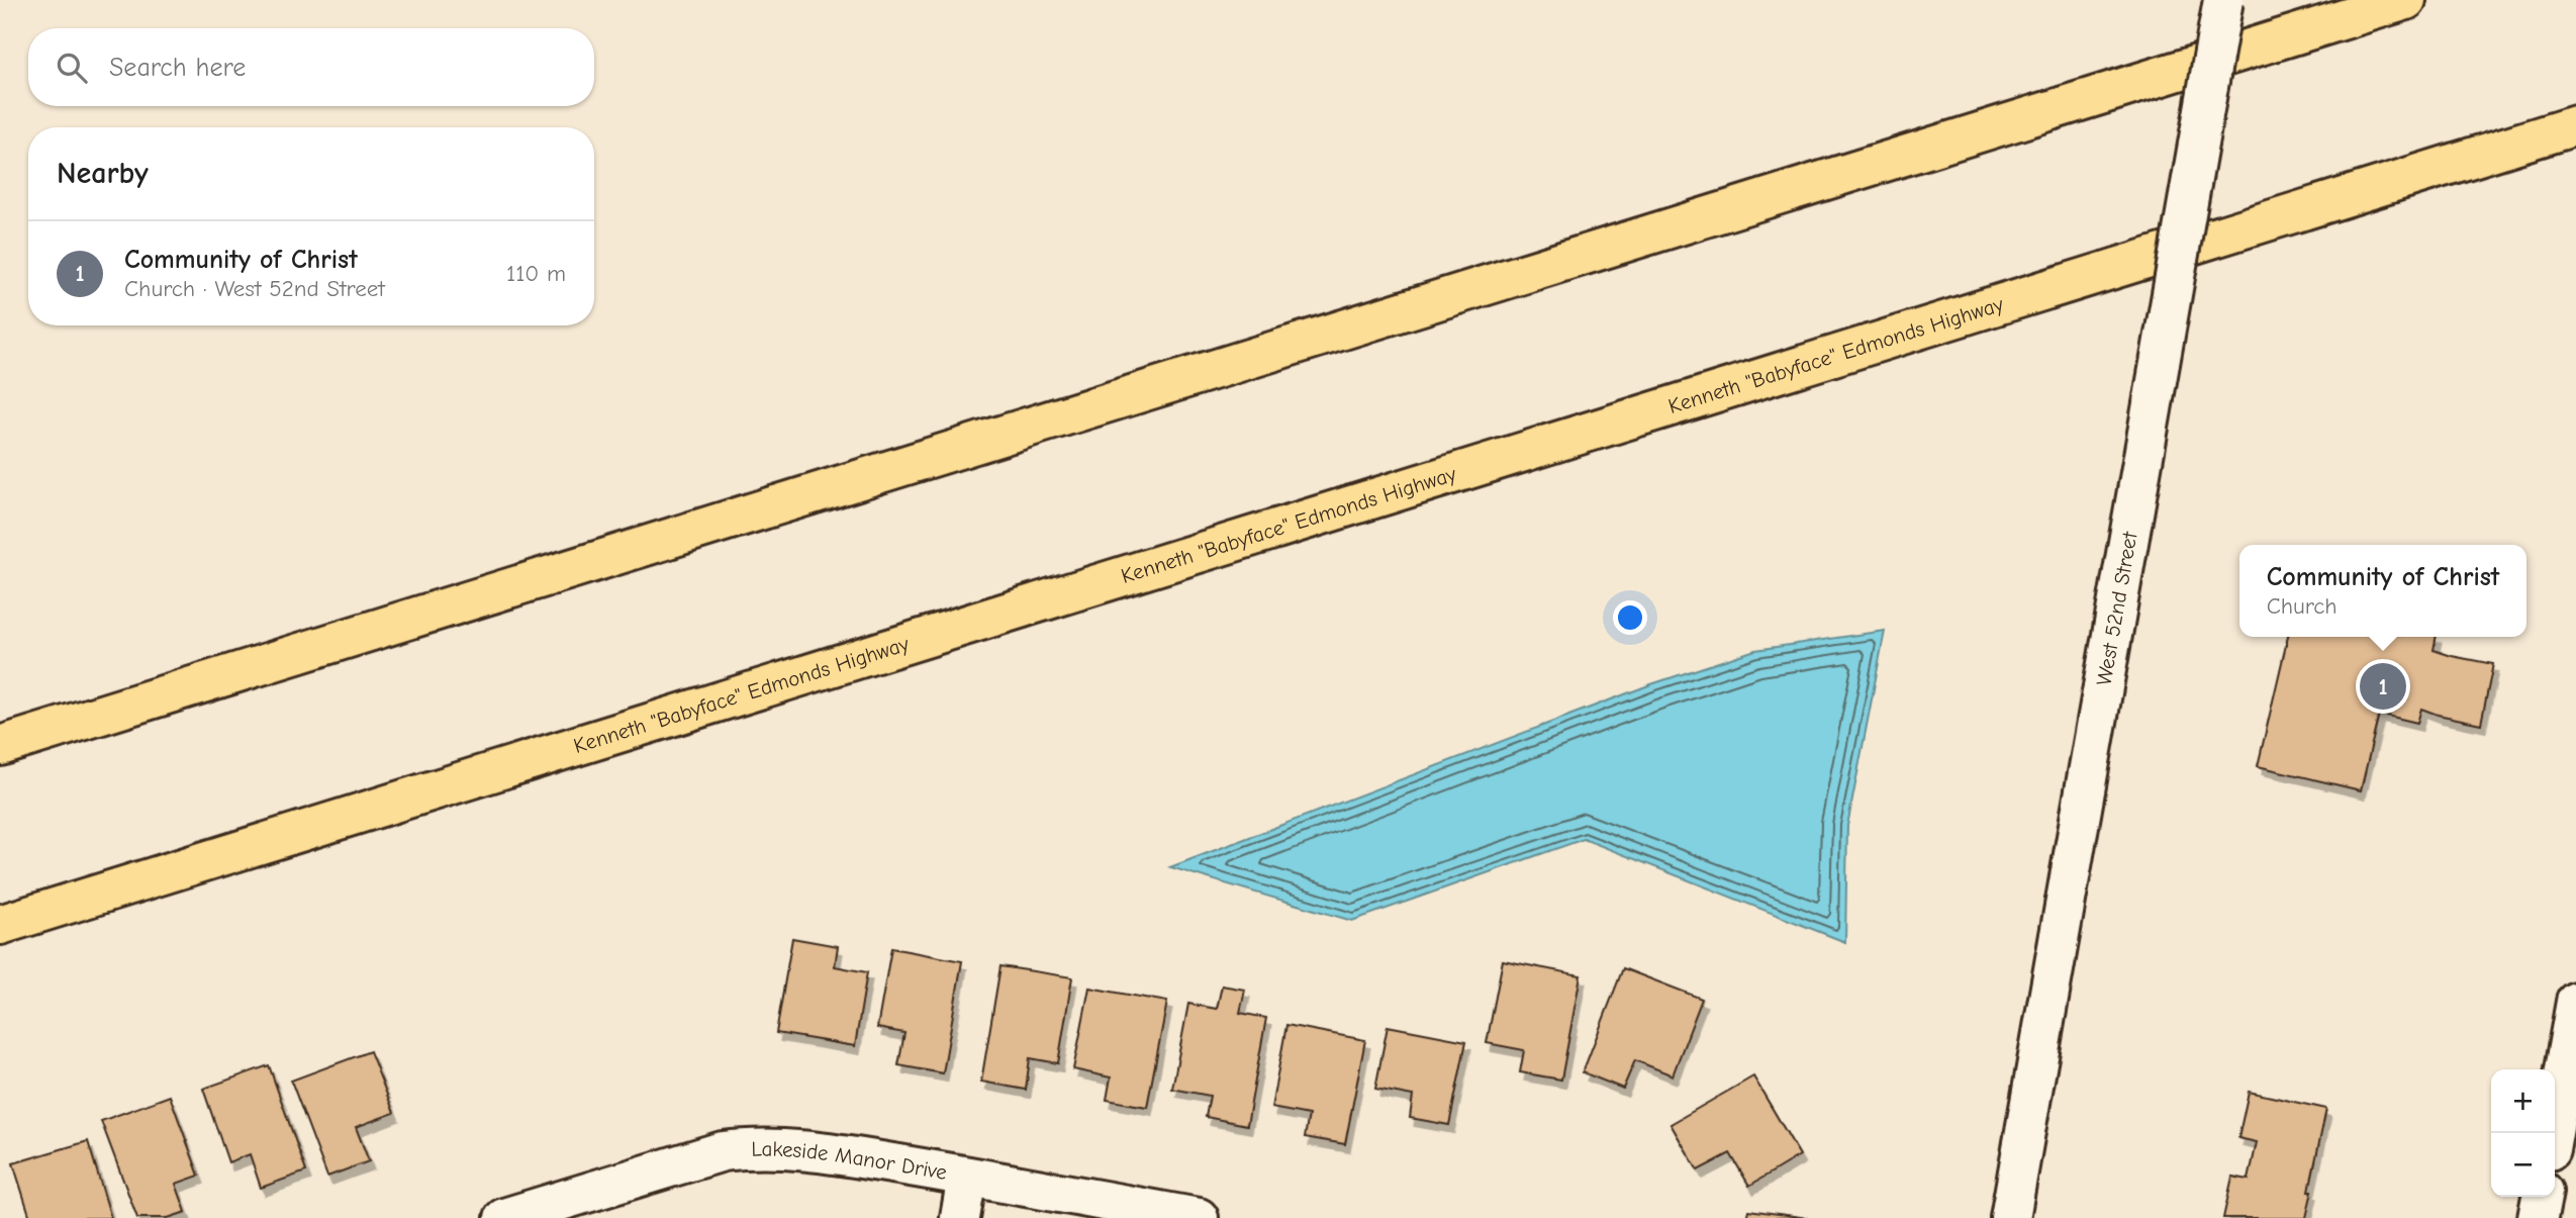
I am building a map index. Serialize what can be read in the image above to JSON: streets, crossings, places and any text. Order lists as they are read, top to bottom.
{
  "streets": {
    "highway": ["Kenneth \"Babyface\" Edmonds Highway"],
    "street": ["West 52nd Street", "Lakeside Manor Drive"]
  },
  "page": {
    "search": "Search here",
    "heading": "Nearby",
    "list": [
      {
        "mark": "1",
        "name": "Community of Christ",
        "note": "Church · West 52nd Street",
        "value": "110 m"
      }
    ],
    "popup": ["Community of Christ", "Church"],
    "pins": "1",
    "map_buttons": ["+", "−"]
  }
}
